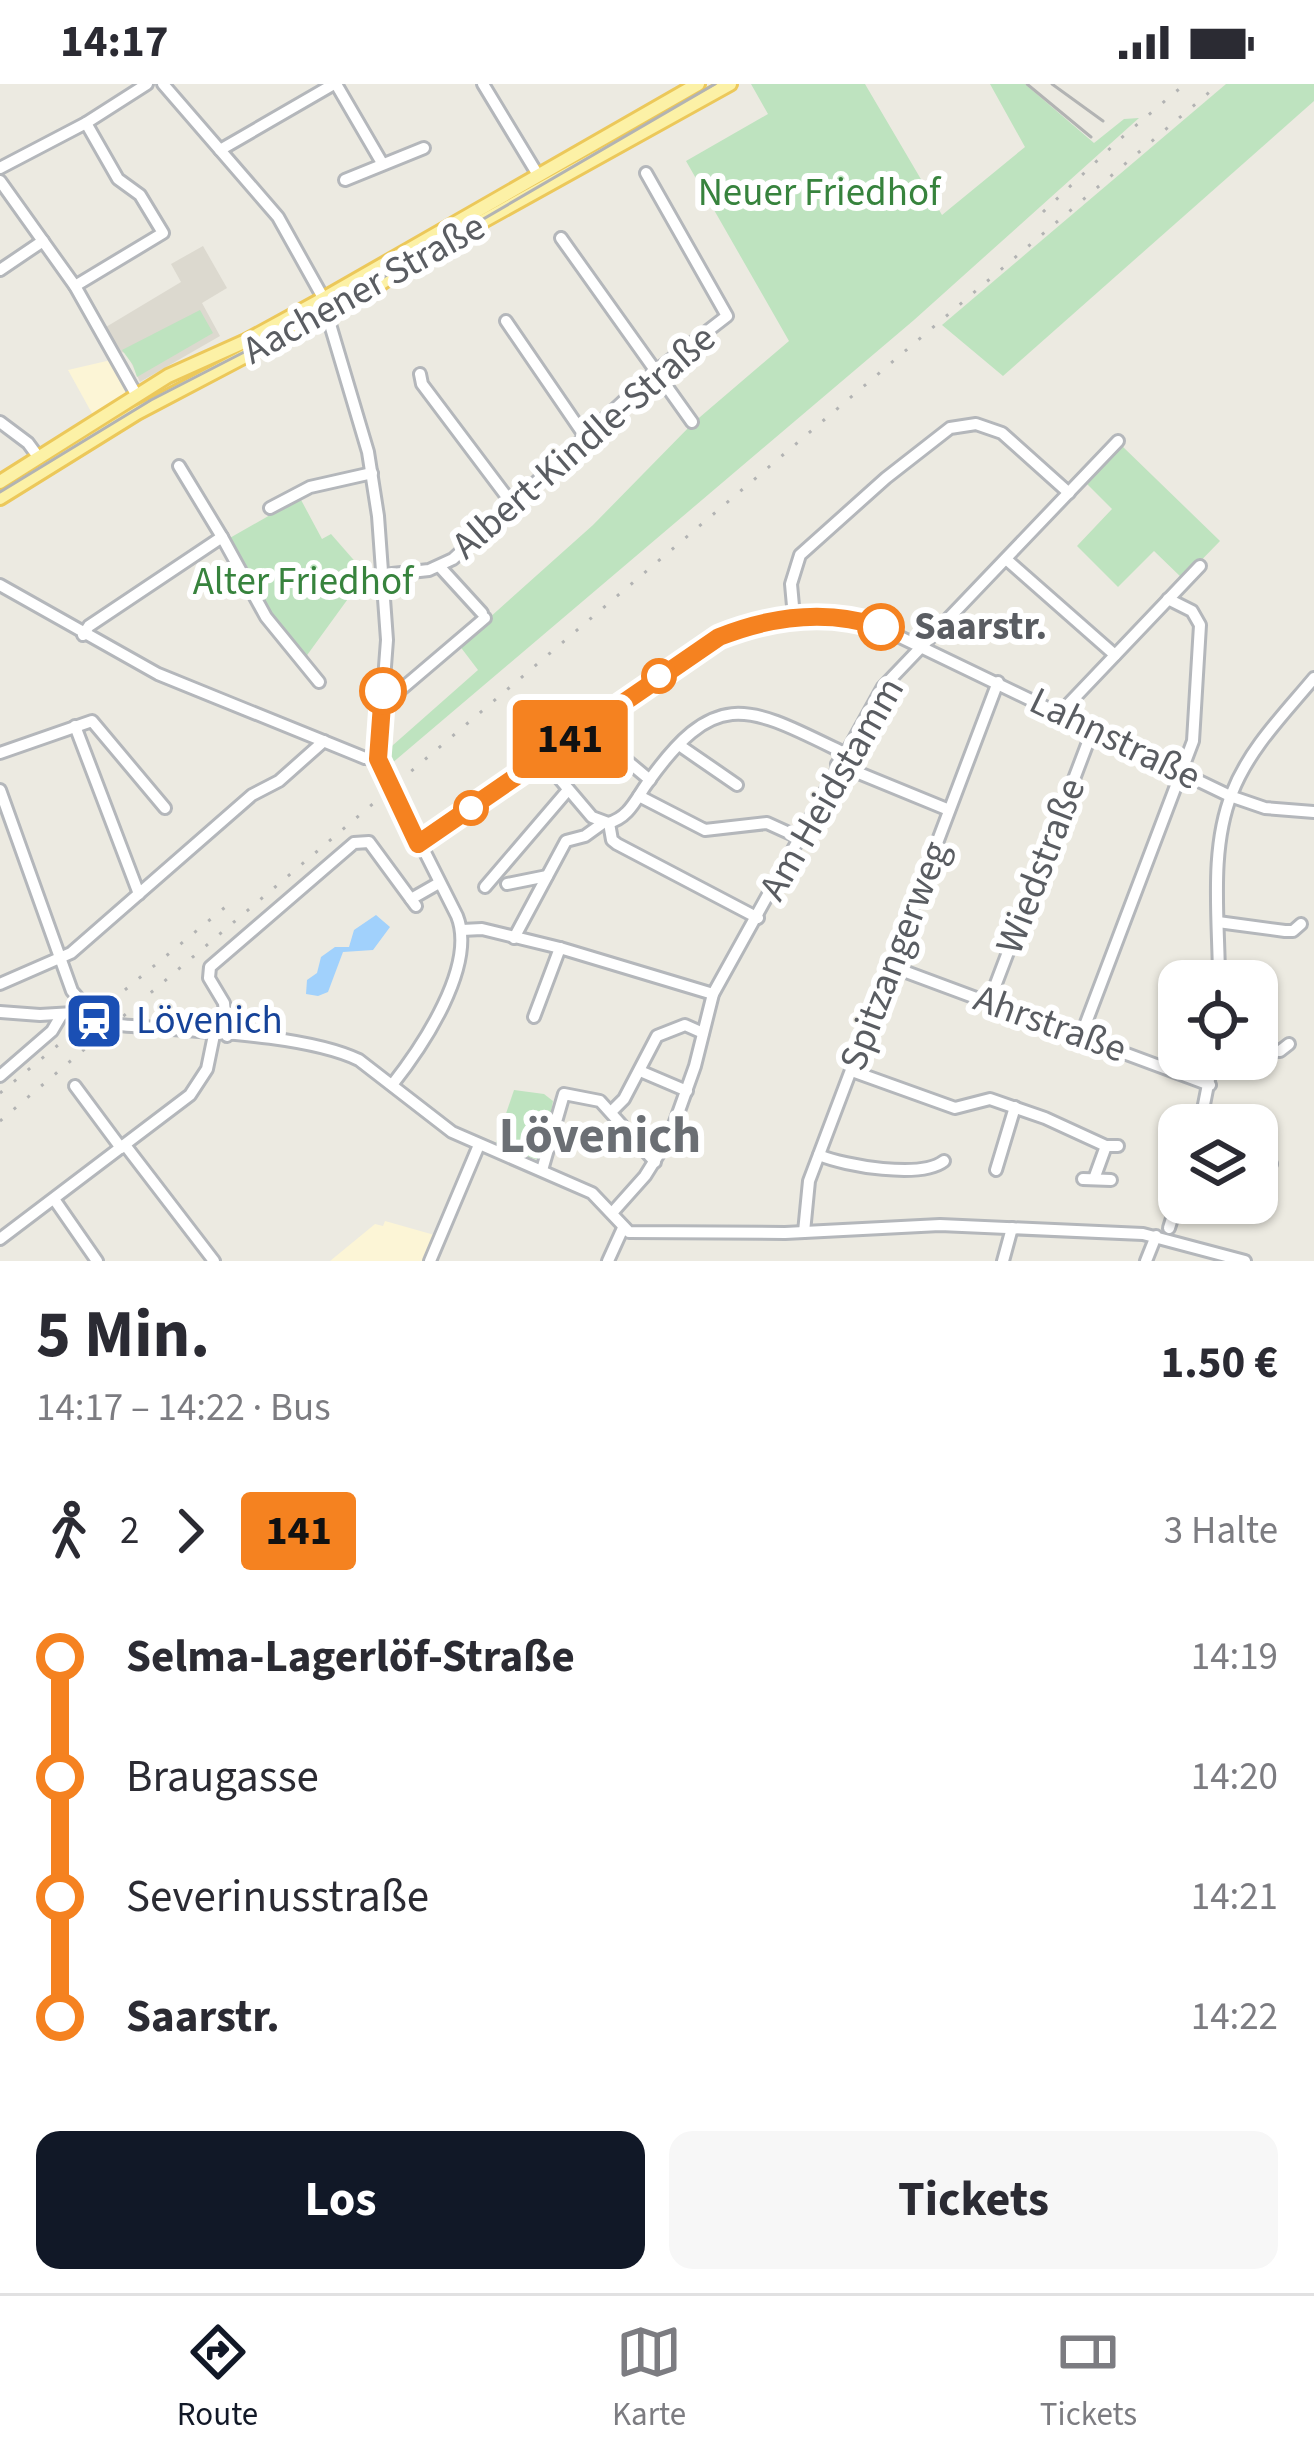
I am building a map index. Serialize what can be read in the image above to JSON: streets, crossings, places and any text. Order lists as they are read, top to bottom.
{
  "streets": {
    "main road": ["Aachener Straße"],
    "street": [
      "Albert-Kindle-Straße",
      "Lahnstraße",
      "Am Heidstamm",
      "Wiedstraße",
      "Spitzangerweg",
      "Ahrstraße"
    ]
  },
  "crossings": [
    ["Lahnstraße", "Am Heidstamm"],
    ["Lahnstraße", "Wiedstraße"],
    ["Lahnstraße", "Spitzangerweg"],
    ["Wiedstraße", "Ahrstraße"],
    ["Spitzangerweg", "Ahrstraße"]
  ],
  "districts": ["Lövenich"],
  "parks": ["Neuer Friedhof", "Alter Friedhof"],
  "places": {
    "other": ["Saarstr."],
    "station": ["Lövenich"]
  },
  "lines": ["bus line 141"],
  "page": {
    "status": "14:17",
    "on_map": "141",
    "heading": ["5 Min.", "14:17 – 14:22 · Bus", "1.50 €"],
    "legs": ["2", "141", "3 Halte"],
    "list": [
      {
        "name": "Selma-Lagerlöf-Straße",
        "value": "14:19"
      },
      {
        "name": "Braugasse",
        "value": "14:20"
      },
      {
        "name": "Severinusstraße",
        "value": "14:21"
      },
      {
        "name": "Saarstr.",
        "value": "14:22"
      }
    ],
    "buttons": ["Los", "Tickets"],
    "tabs": ["Route", "Karte", "Tickets"]
  }
}
